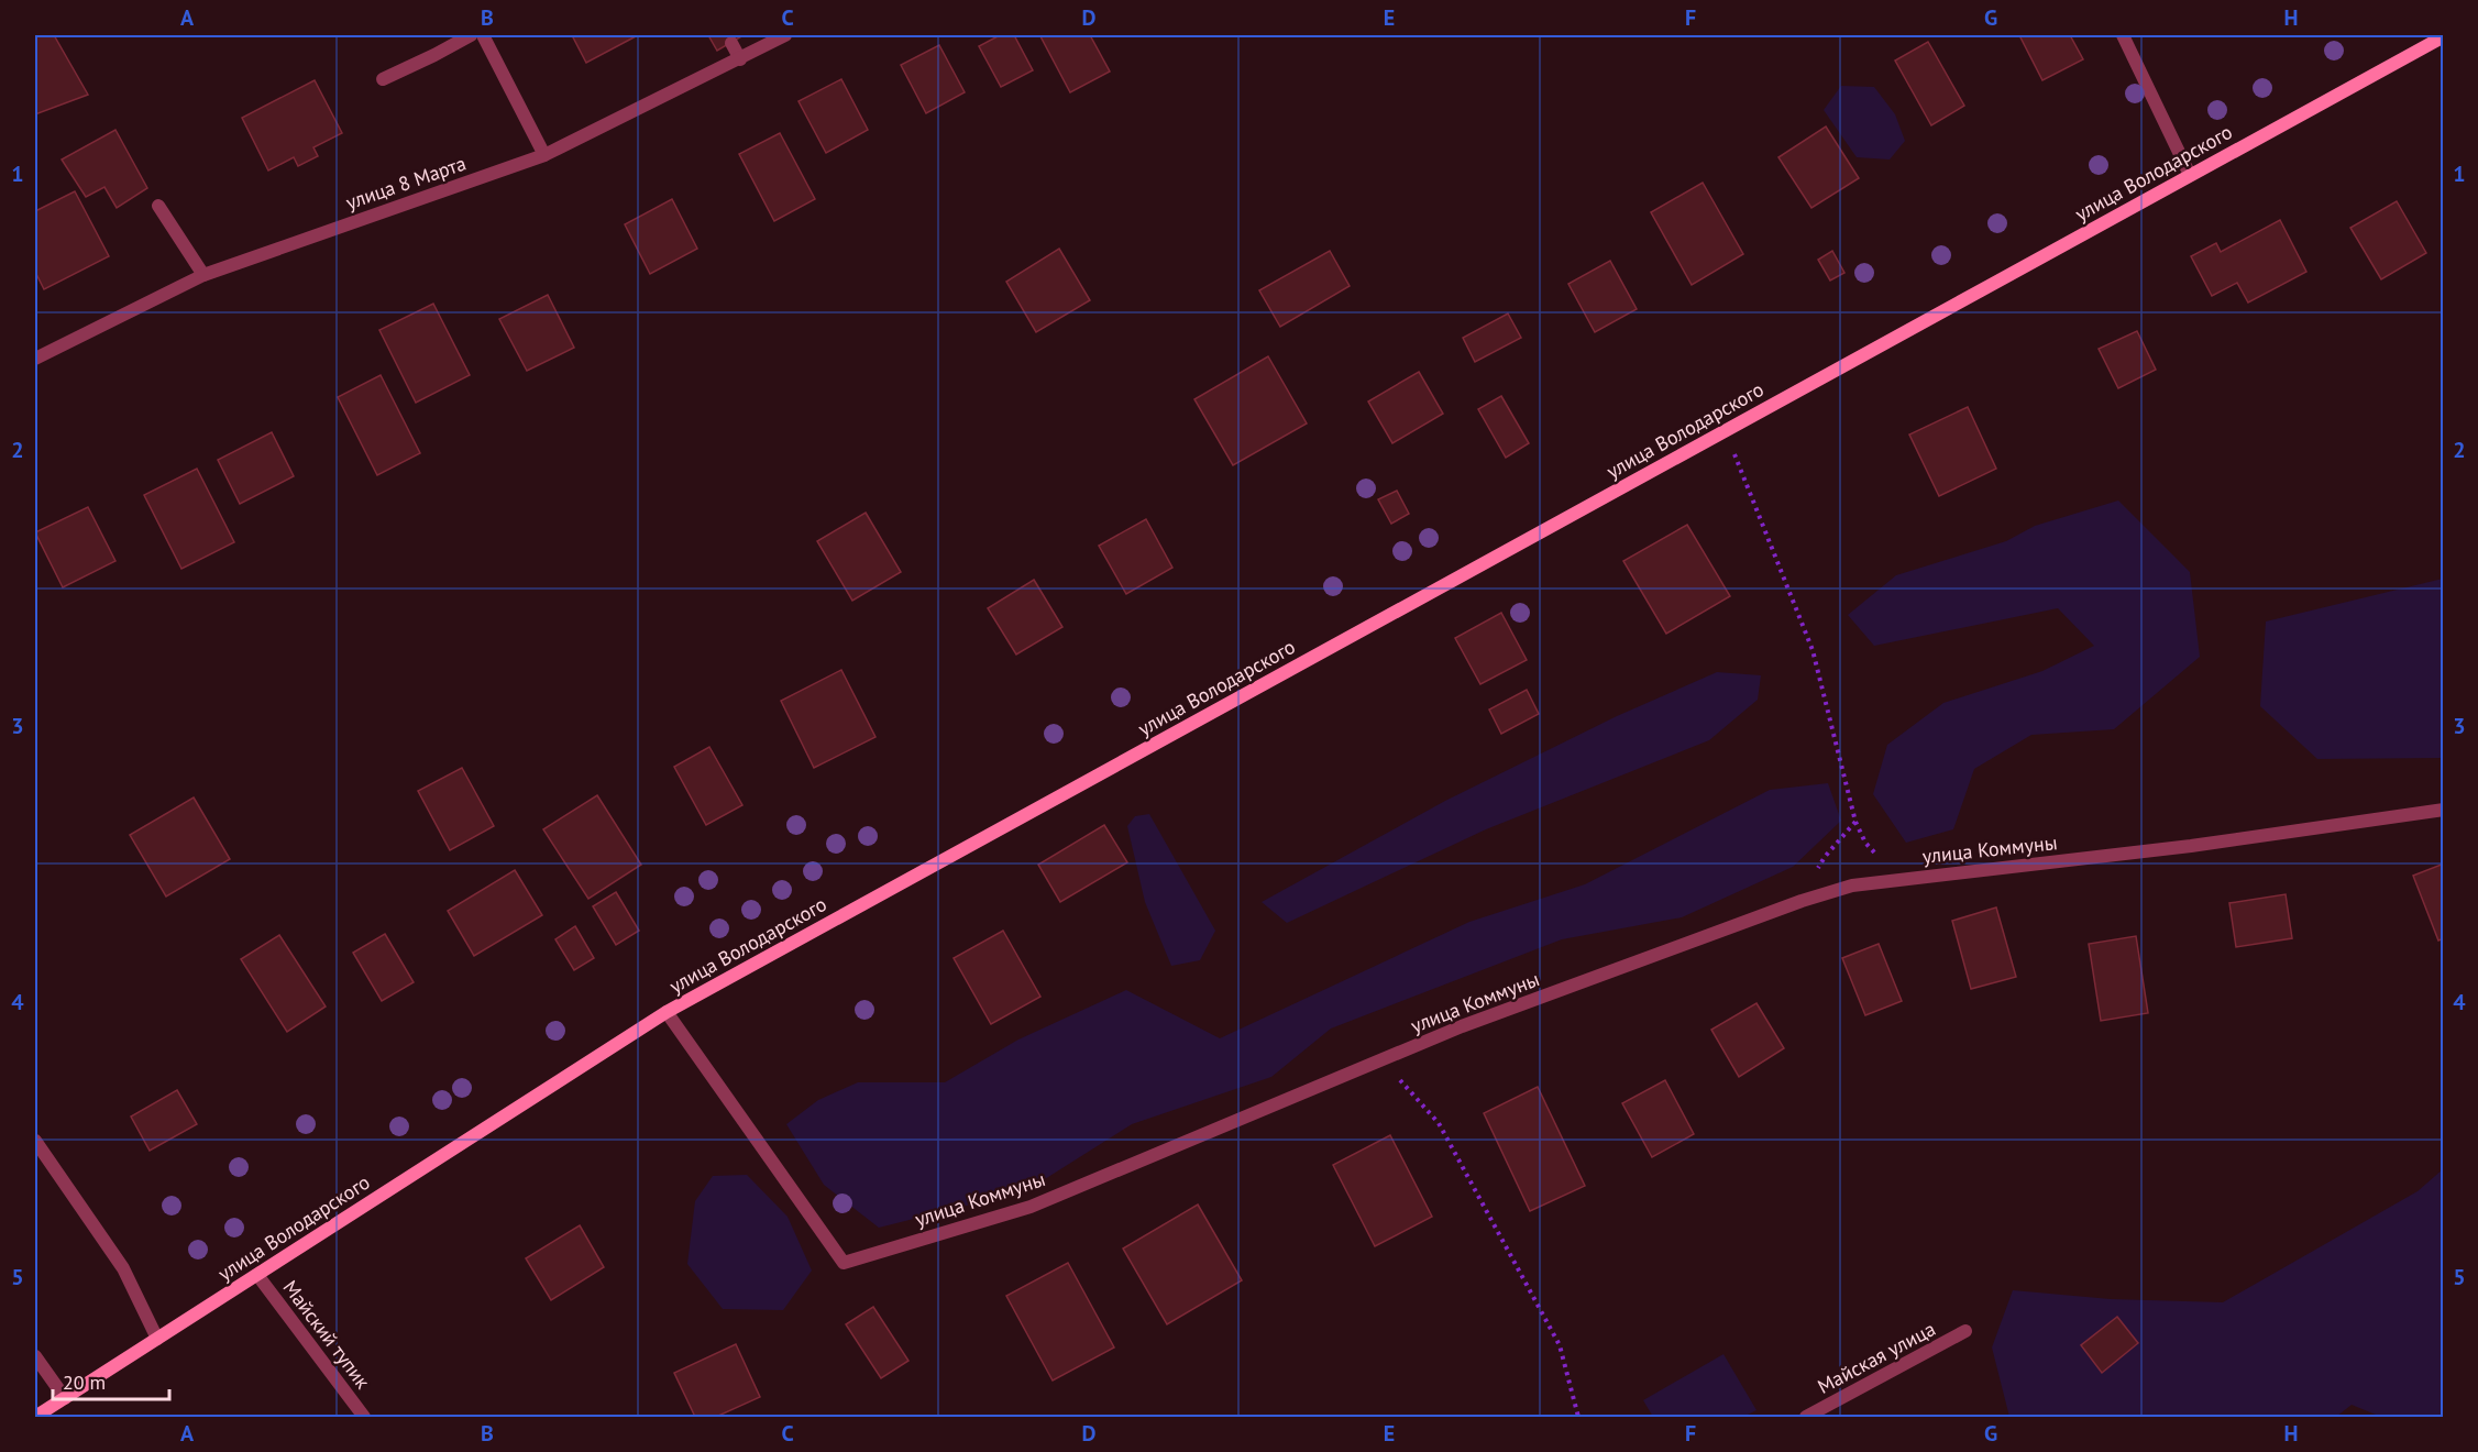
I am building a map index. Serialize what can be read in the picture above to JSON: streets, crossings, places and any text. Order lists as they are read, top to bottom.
{
  "streets": {
    "main road": ["улица Володарского"],
    "street": [
      "улица 8 Марта",
      "улица Коммуны",
      "Майский тупик",
      "Майская улица"
    ]
  },
  "crossings": [
    ["улица Володарского", "улица Коммуны"],
    ["улица Володарского", "Майский тупик"]
  ],
  "scale_bar": "20 m",
  "grid": {
    "columns": [
      "A",
      "B",
      "C",
      "D",
      "E",
      "F",
      "G",
      "H"
    ],
    "rows": [
      "1",
      "2",
      "3",
      "4",
      "5"
    ]
  }
}
